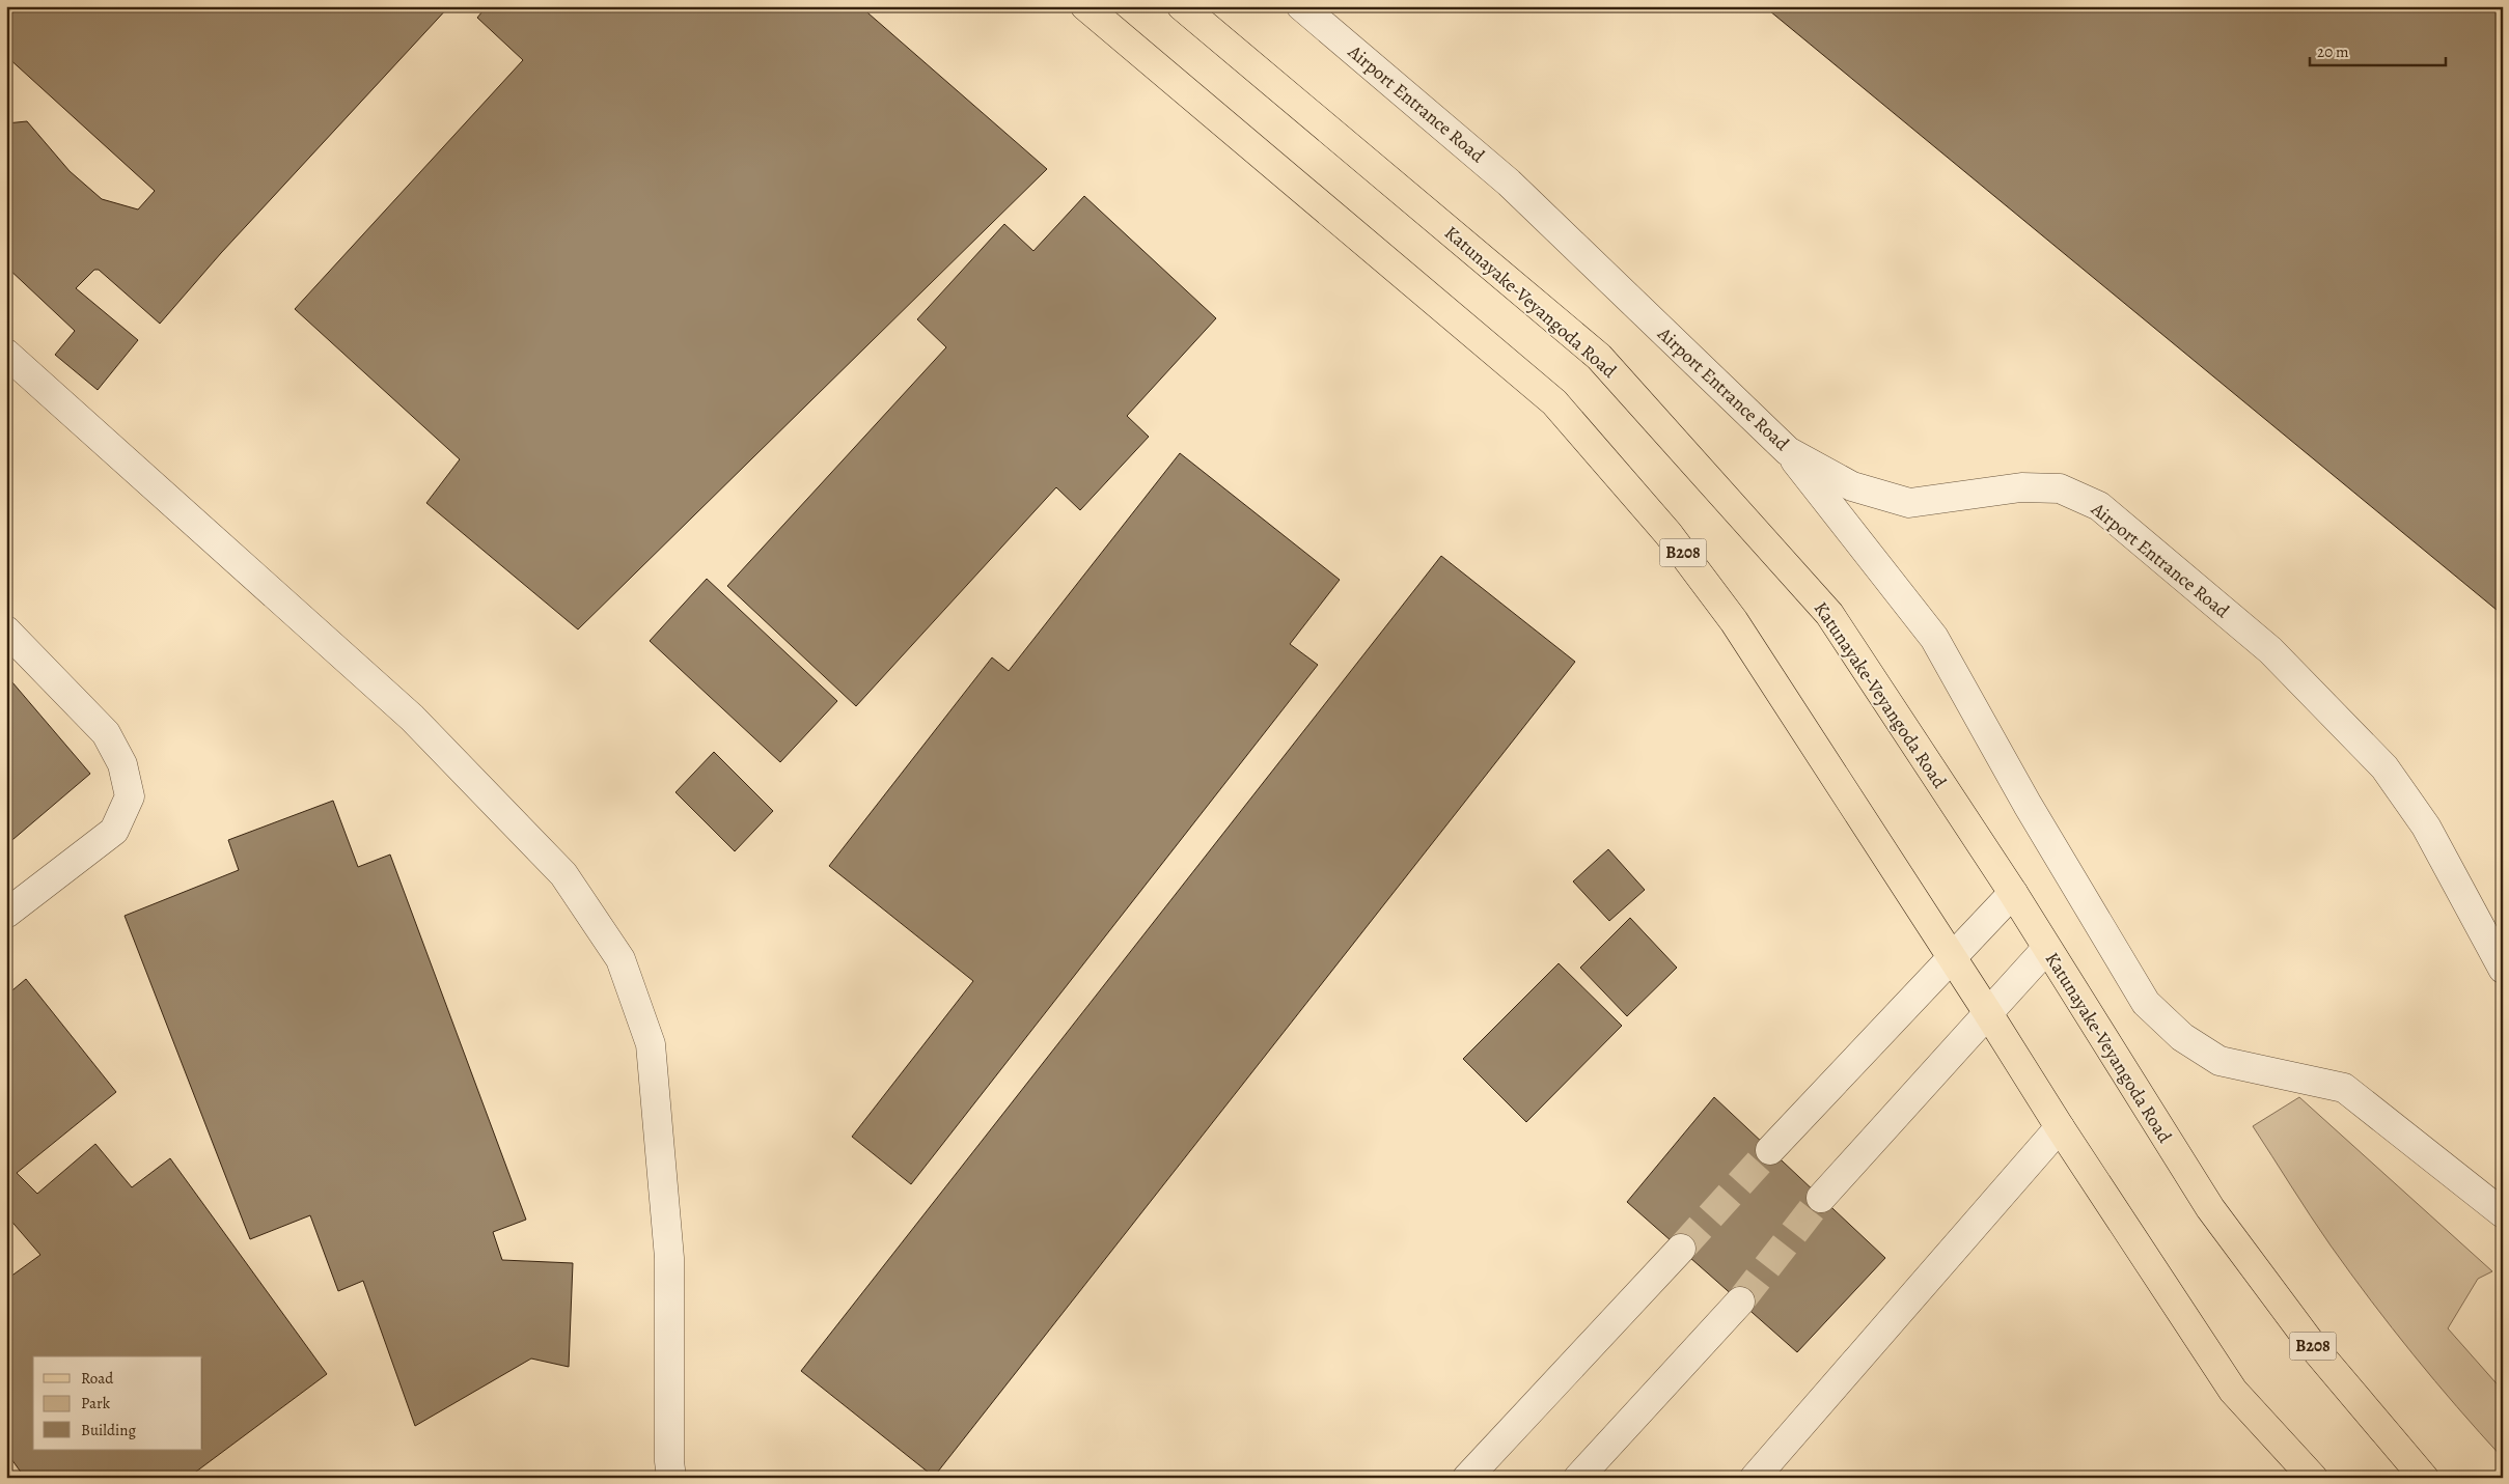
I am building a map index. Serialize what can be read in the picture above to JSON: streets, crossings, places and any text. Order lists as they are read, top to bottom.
{
  "streets": {
    "main road": ["Katunayake-Veyangoda Road", "B208"],
    "lane": ["Airport Entrance Road"]
  },
  "legend": ["Road", "Park", "Building"],
  "scale_bar": "20 m"
}
